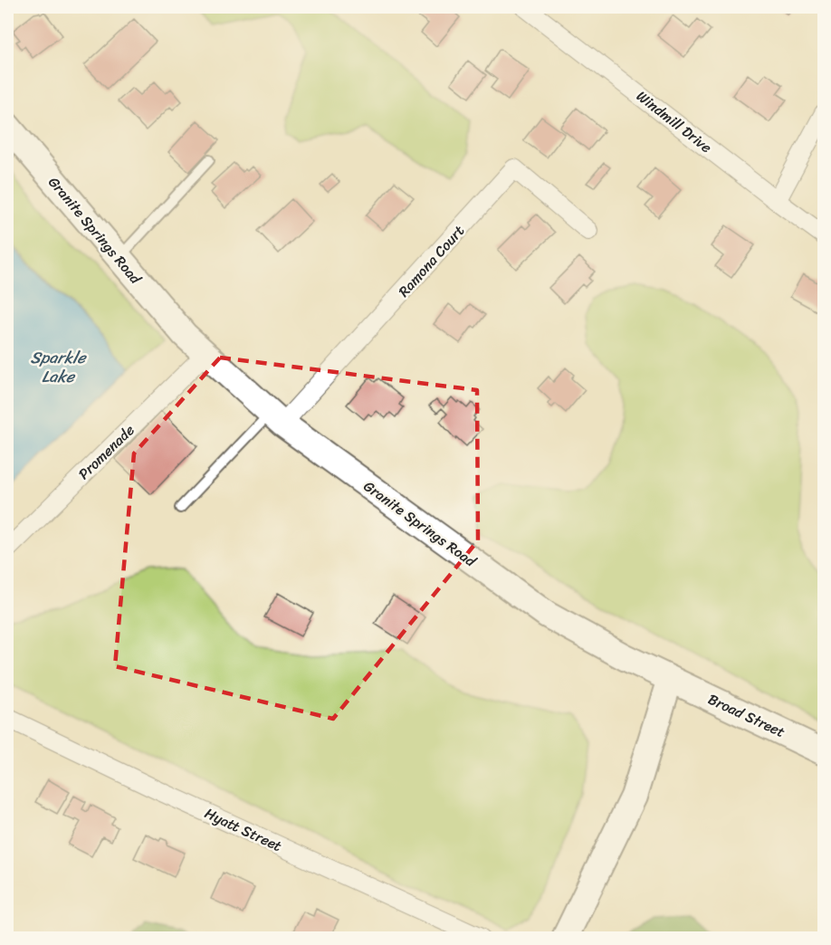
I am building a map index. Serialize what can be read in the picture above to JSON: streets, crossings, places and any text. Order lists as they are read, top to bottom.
{
  "streets": {
    "street": [
      "Windmill Drive",
      "Granite Springs Road",
      "Ramona Court",
      "Promenade",
      "Broad Street",
      "Hyatt Street"
    ]
  },
  "crossings": [
    ["Granite Springs Road", "Ramona Court"],
    ["Granite Springs Road", "Promenade"],
    ["Granite Springs Road", "Broad Street"]
  ],
  "water": ["Sparkle Lake"]
}
